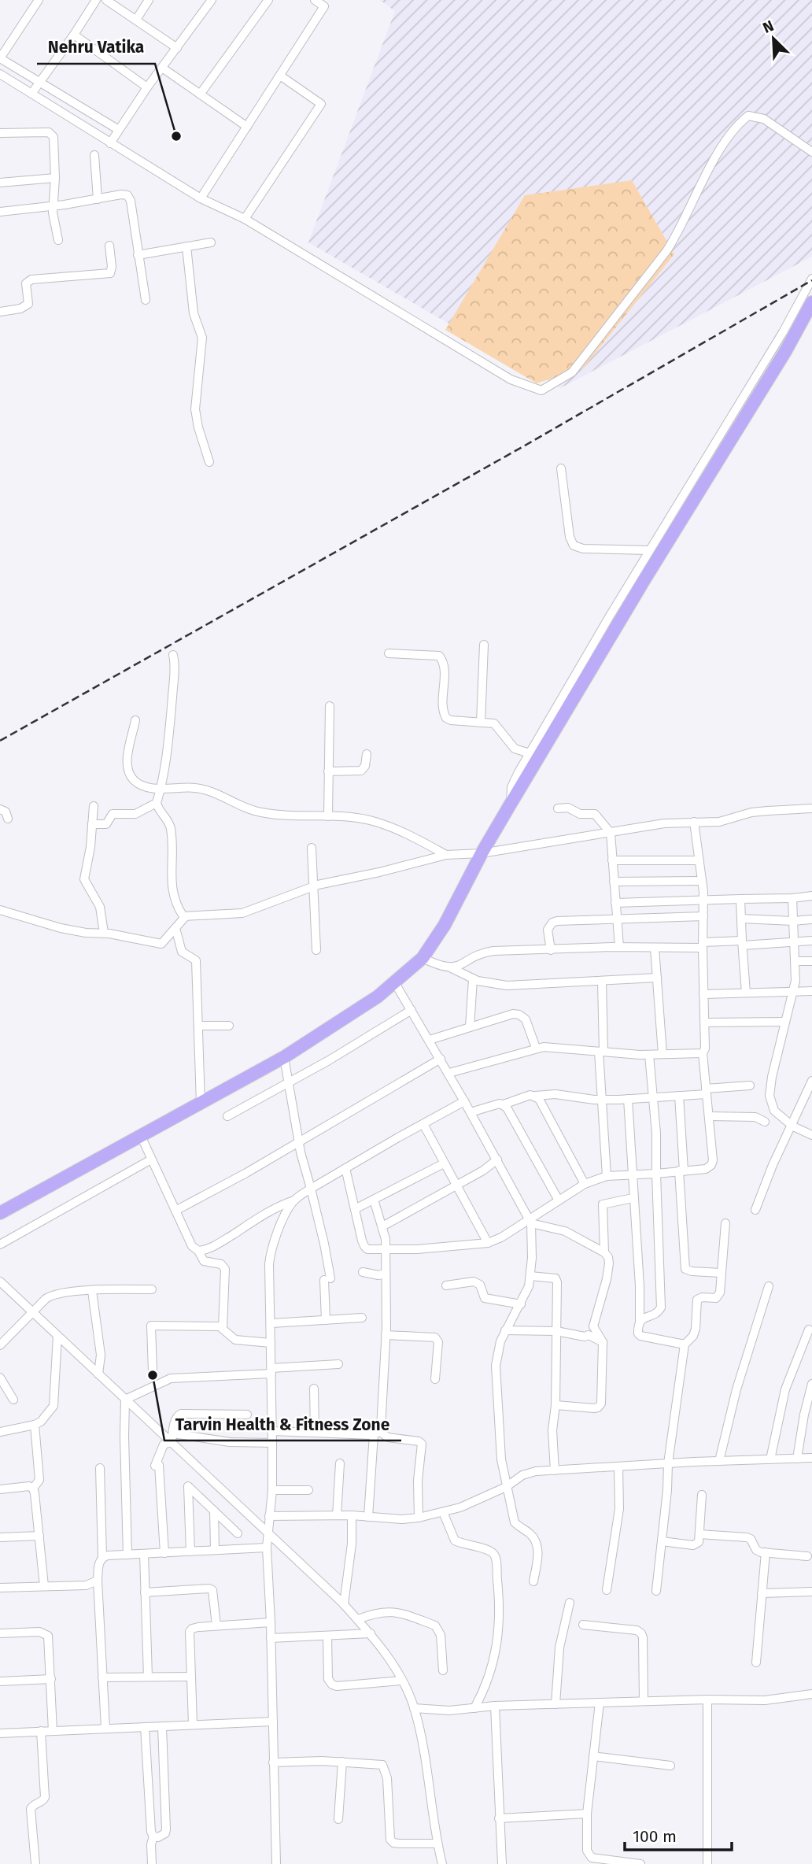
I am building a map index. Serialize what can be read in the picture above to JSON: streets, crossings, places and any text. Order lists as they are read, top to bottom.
{
  "places": ["Nehru Vatika", "Tarvin Health & Fitness Zone"],
  "scale_bar": "100 m",
  "north": "top left"
}
